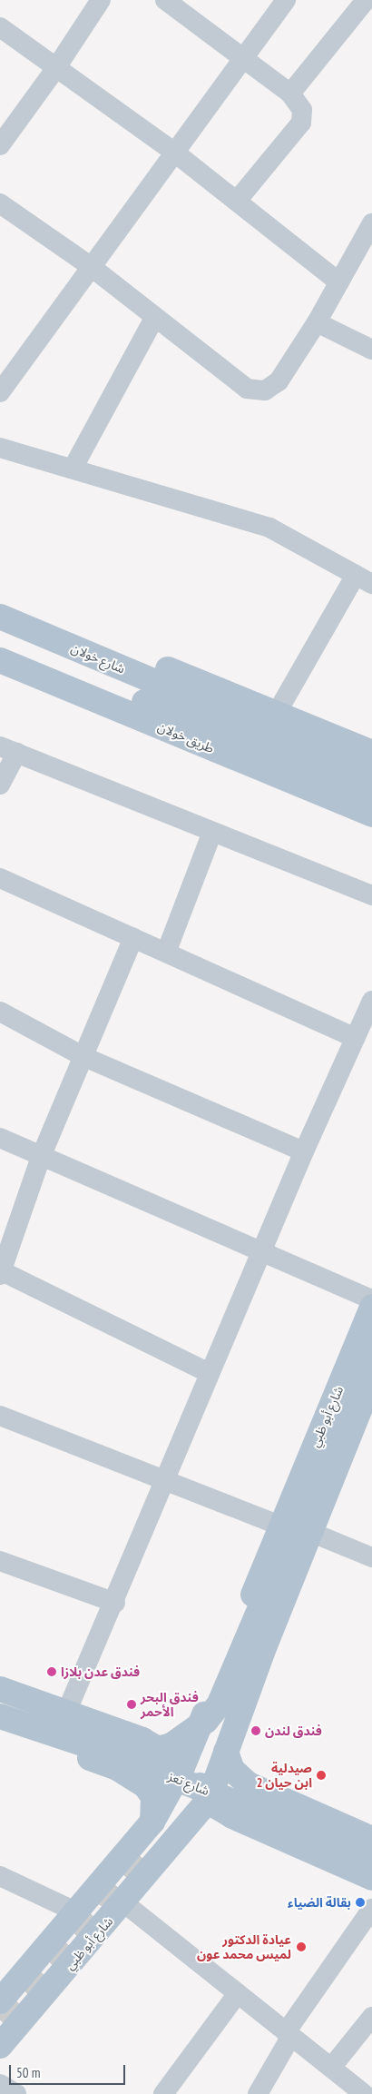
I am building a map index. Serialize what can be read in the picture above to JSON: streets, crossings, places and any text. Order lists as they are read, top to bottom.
{
  "streets": {
    "main road": [
      "شارع خولان",
      "طريق خولان",
      "شارع أبو ظبي",
      "شارع تعز"
    ]
  },
  "crossings": [
    ["شارع خولان", "طريق خولان"]
  ],
  "places": [
    "فندق عدن بلازا",
    "فندق البحر الأحمر",
    "فندق لندن",
    "صيدلية ابن حيان 2",
    "بقالة الضياء",
    "عيادة الدكتور لميس محمد عون"
  ],
  "scale_bar": "50 m"
}
